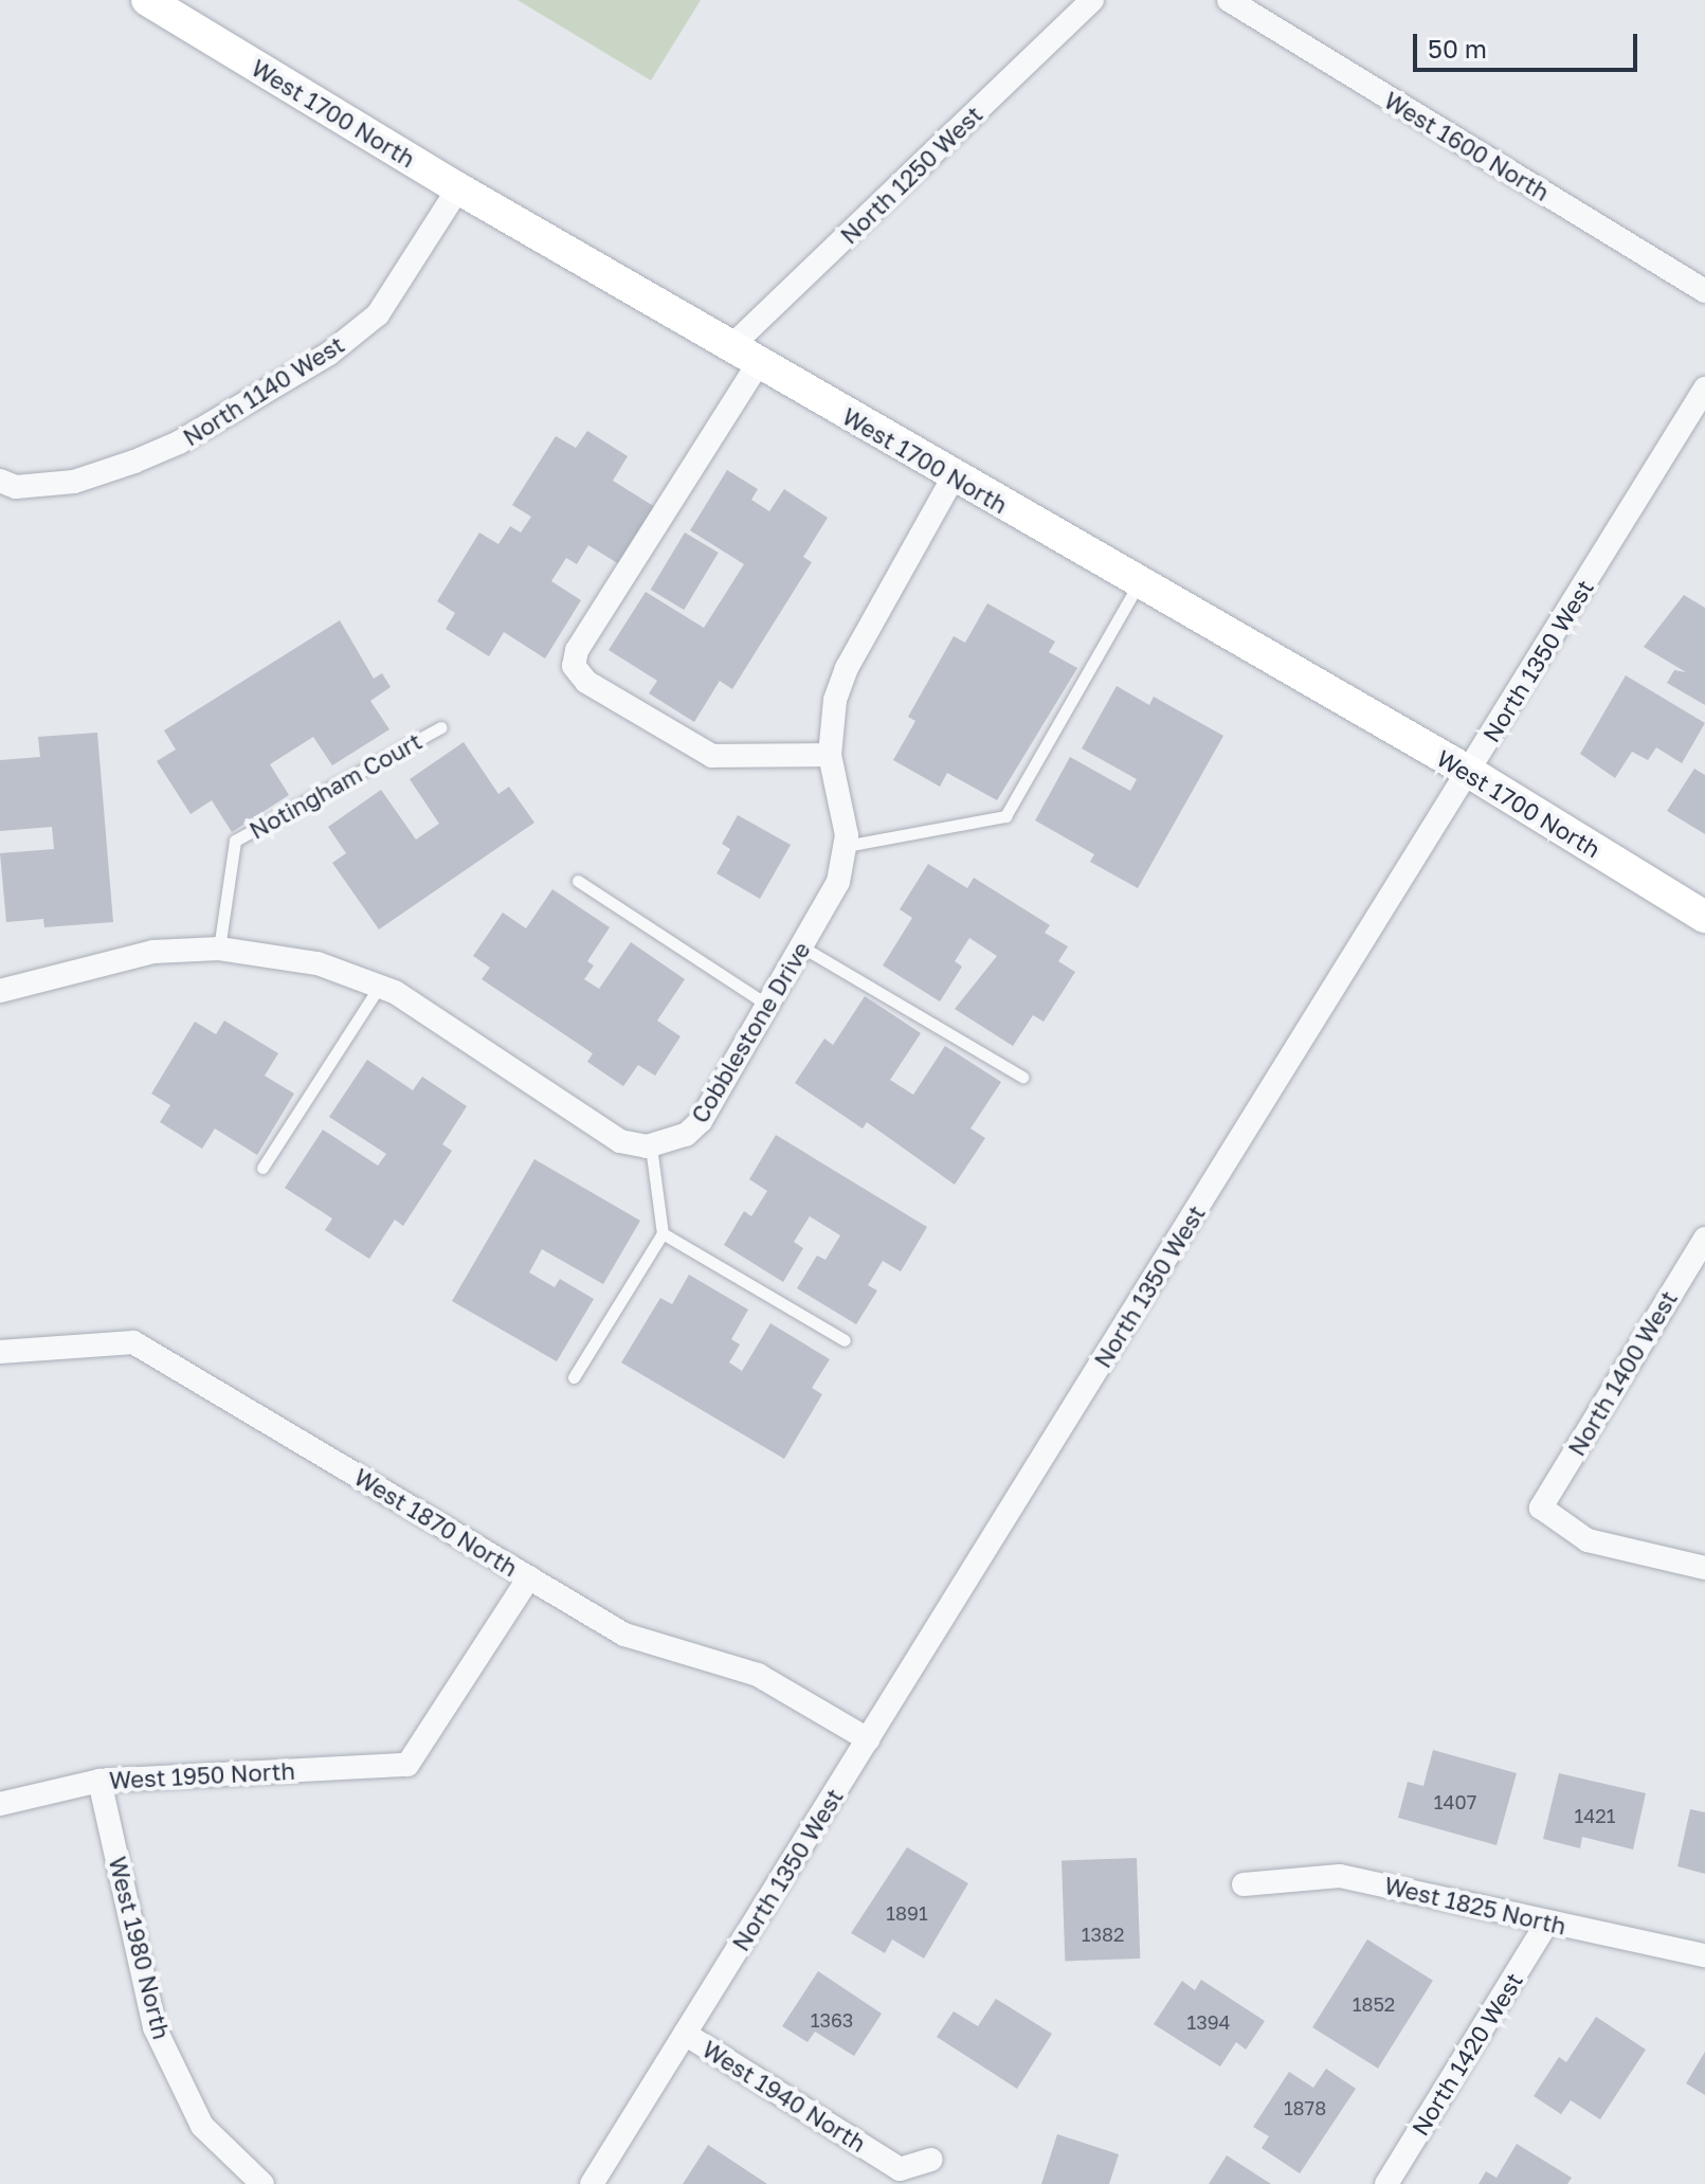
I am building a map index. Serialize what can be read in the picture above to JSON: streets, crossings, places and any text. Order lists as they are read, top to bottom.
{
  "streets": {
    "street": [
      "West 1700 North",
      "West 1600 North",
      "North 1250 West",
      "North 1140 West",
      "North 1350 West",
      "Cobblestone Drive",
      "North 1400 West",
      "West 1870 North",
      "West 1950 North",
      "West 1825 North",
      "West 1980 North",
      "North 1420 West",
      "West 1940 North"
    ],
    "lane": ["Notingham Court"]
  },
  "crossings": [
    ["West 1700 North", "North 1250 West"],
    ["West 1700 North", "North 1140 West"],
    ["West 1700 North", "North 1350 West"],
    ["West 1700 North", "Cobblestone Drive"],
    ["North 1350 West", "West 1870 North"],
    ["North 1350 West", "West 1940 North"],
    ["West 1870 North", "West 1950 North"],
    ["West 1950 North", "West 1980 North"],
    ["West 1825 North", "North 1420 West"]
  ],
  "house_numbers": [
    "1407",
    "1421",
    "1891",
    "1382",
    "1852",
    "1363",
    "1394",
    "1878"
  ],
  "scale_bar": "50 m"
}
